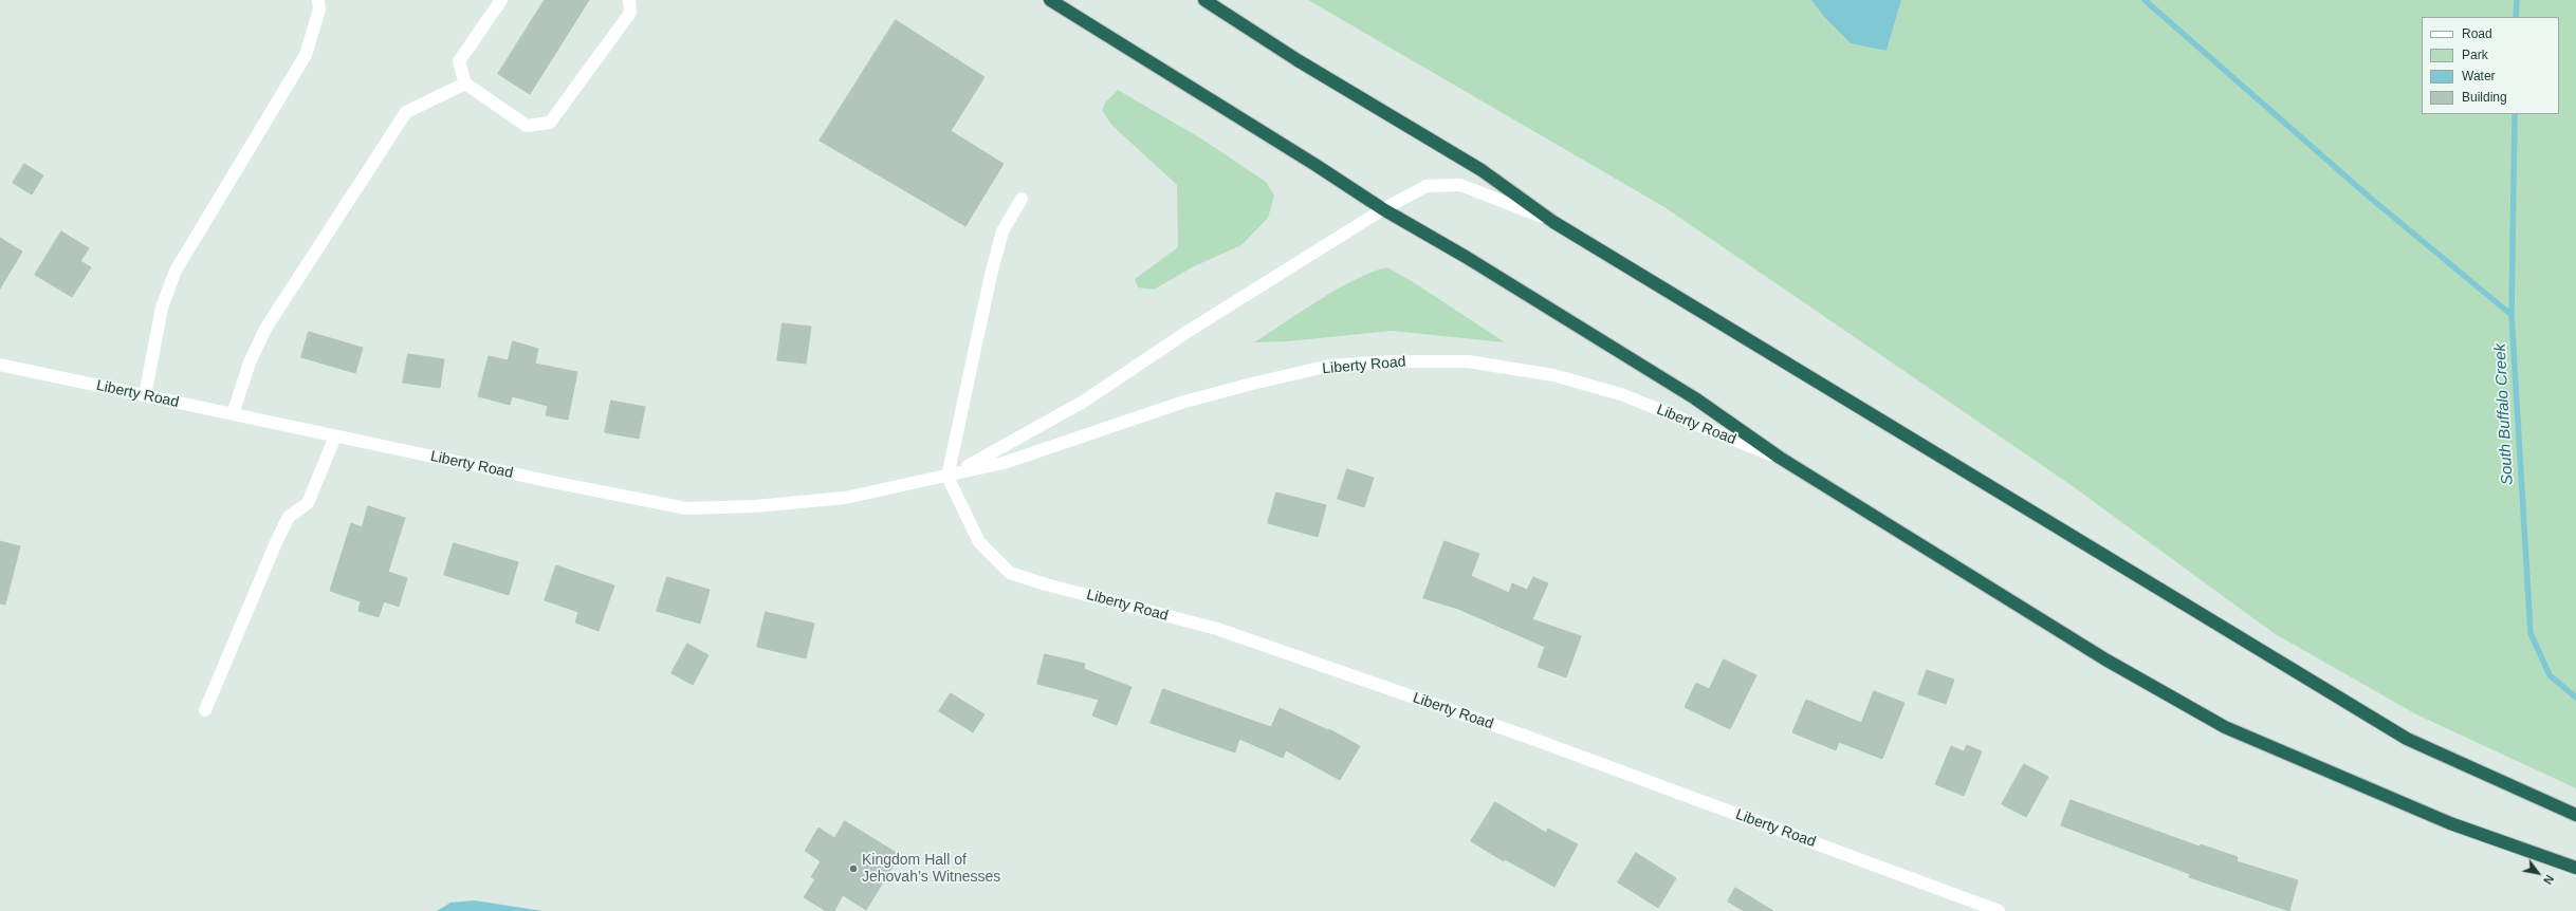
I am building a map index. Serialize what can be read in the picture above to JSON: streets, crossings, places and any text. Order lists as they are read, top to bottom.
{
  "streets": {
    "street": ["Liberty Road"]
  },
  "water": ["South Buffalo Creek"],
  "places": ["Kingdom Hall of Jehovah’s Witnesses"],
  "legend": [
    "Road",
    "Park",
    "Water",
    "Building"
  ],
  "north": "bottom right"
}
